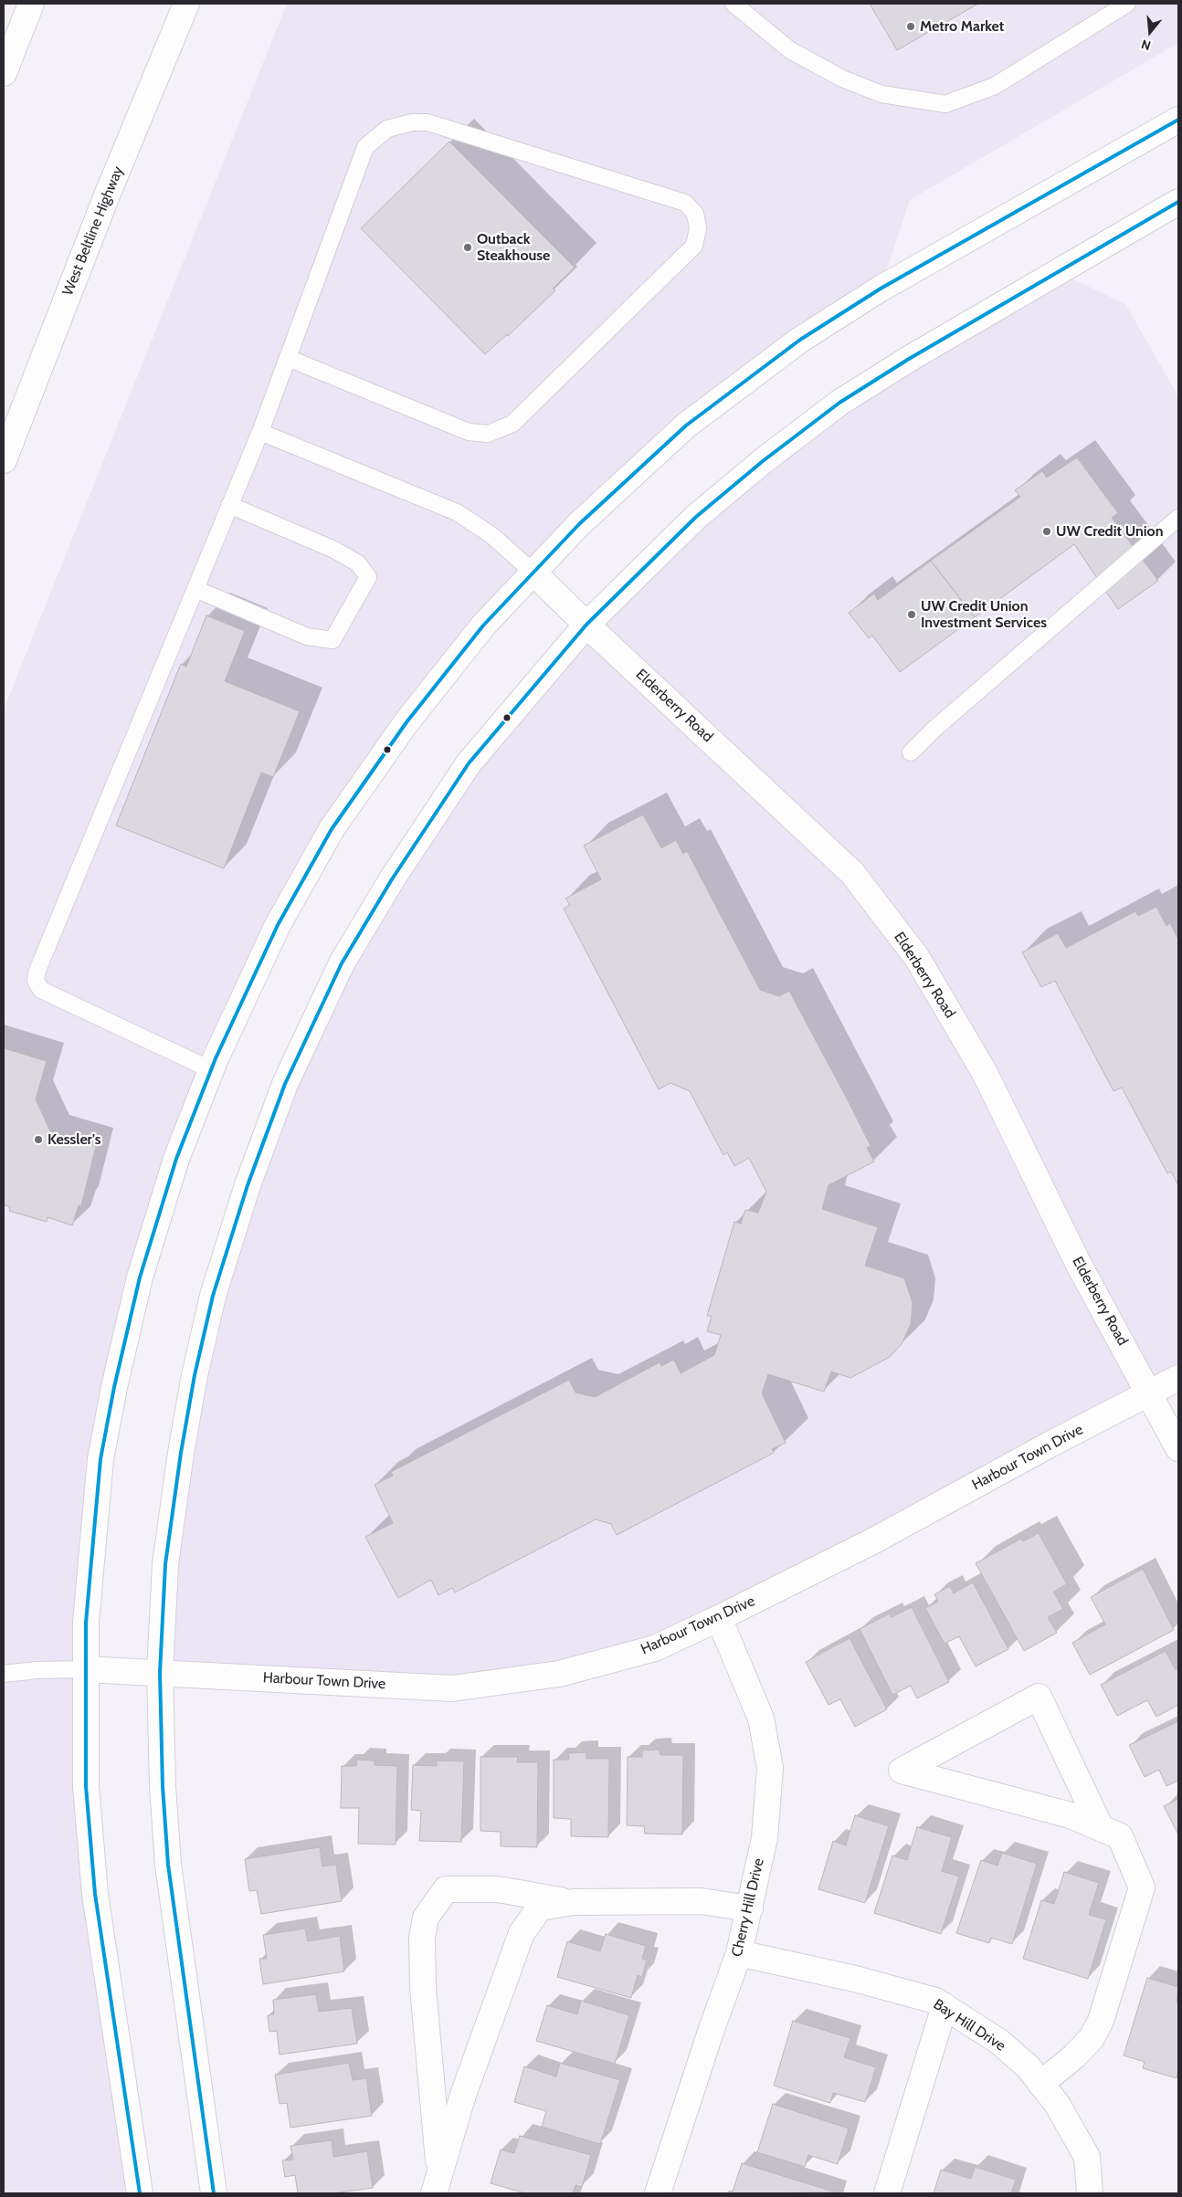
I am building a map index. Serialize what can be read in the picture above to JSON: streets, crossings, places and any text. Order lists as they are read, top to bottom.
{
  "streets": {
    "main road": [
      "West Beltline Highway",
      "Elderberry Road",
      "Harbour Town Drive",
      "Cherry Hill Drive",
      "Bay Hill Drive"
    ]
  },
  "crossings": [
    ["Elderberry Road", "Harbour Town Drive"],
    ["Harbour Town Drive", "Cherry Hill Drive"],
    ["Cherry Hill Drive", "Bay Hill Drive"]
  ],
  "places": [
    "Metro Market",
    "Outback Steakhouse",
    "UW Credit Union",
    "UW Credit Union Investment Services",
    "Kessler's"
  ],
  "north": "bottom"
}
